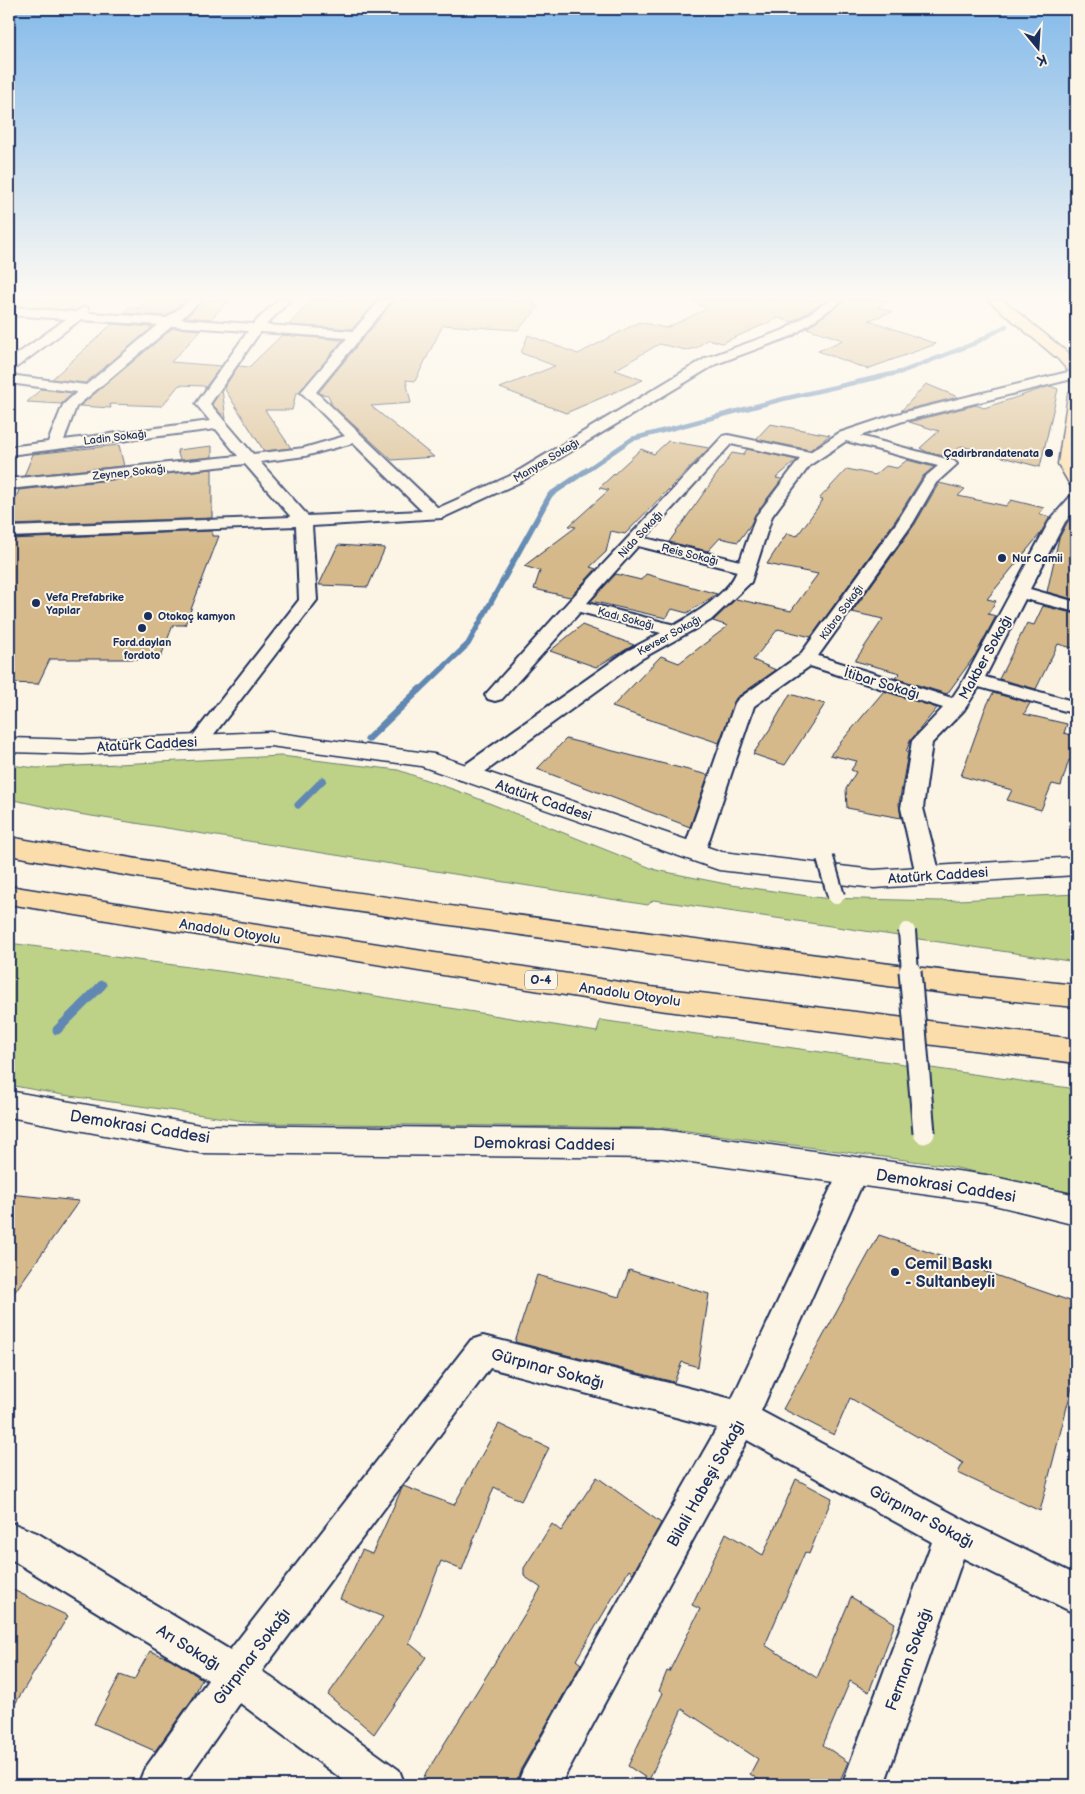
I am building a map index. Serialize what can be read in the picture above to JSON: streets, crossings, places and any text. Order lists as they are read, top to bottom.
{
  "streets": {
    "main road": ["Anadolu Otoyolu", "O-4"],
    "street": [
      "Ladin Sokağı",
      "Manyas Sokağı",
      "Zeynep Sokağı",
      "Nida Sokağı",
      "Reis Sokağı",
      "Kübra Sokağı",
      "Kadı Sokağı",
      "Kevser Sokağı",
      "Makber Sokağı",
      "İtibar Sokağı",
      "Atatürk Caddesi",
      "Demokrasi Caddesi",
      "Gürpınar Sokağı",
      "Bilali Habeşi Sokağı",
      "Arı Sokağı",
      "Ferman Sokağı"
    ]
  },
  "crossings": [
    ["Nida Sokağı", "Reis Sokağı"],
    ["Nida Sokağı", "Kadı Sokağı"],
    ["Nida Sokağı", "Kevser Sokağı"],
    ["Reis Sokağı", "Kevser Sokağı"],
    ["Kübra Sokağı", "Kevser Sokağı"],
    ["Kübra Sokağı", "İtibar Sokağı"],
    ["Kübra Sokağı", "Atatürk Caddesi"],
    ["Kadı Sokağı", "Kevser Sokağı"],
    ["Kevser Sokağı", "Atatürk Caddesi"],
    ["Makber Sokağı", "İtibar Sokağı"],
    ["Makber Sokağı", "Atatürk Caddesi"],
    ["Demokrasi Caddesi", "Bilali Habeşi Sokağı"],
    ["Gürpınar Sokağı", "Bilali Habeşi Sokağı"],
    ["Gürpınar Sokağı", "Arı Sokağı"],
    ["Gürpınar Sokağı", "Ferman Sokağı"]
  ],
  "places": [
    "Çadırbrandatenata",
    "Nur Camii",
    "Vefa Prefabrike Yapılar",
    "Otokoç kamyon",
    "Ford.daylan fordoto",
    "Cemil Baskı - Sultanbeyli"
  ],
  "north": "bottom"
}
